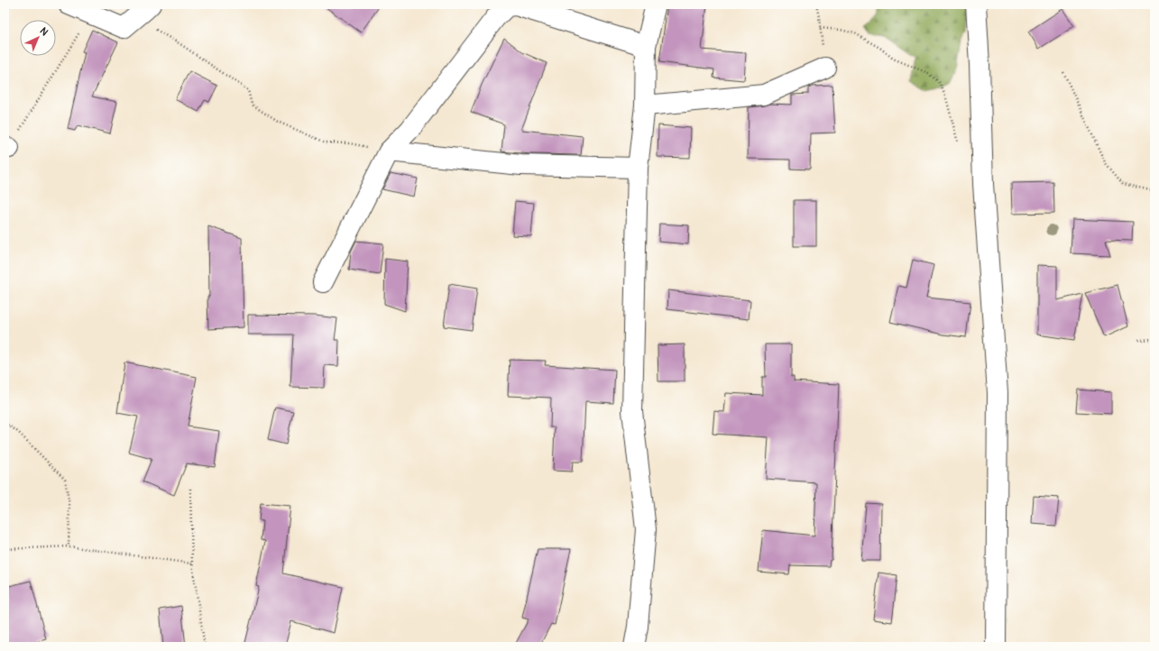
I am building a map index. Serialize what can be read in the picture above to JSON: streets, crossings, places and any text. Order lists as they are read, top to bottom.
{
  "north": "top right"
}
